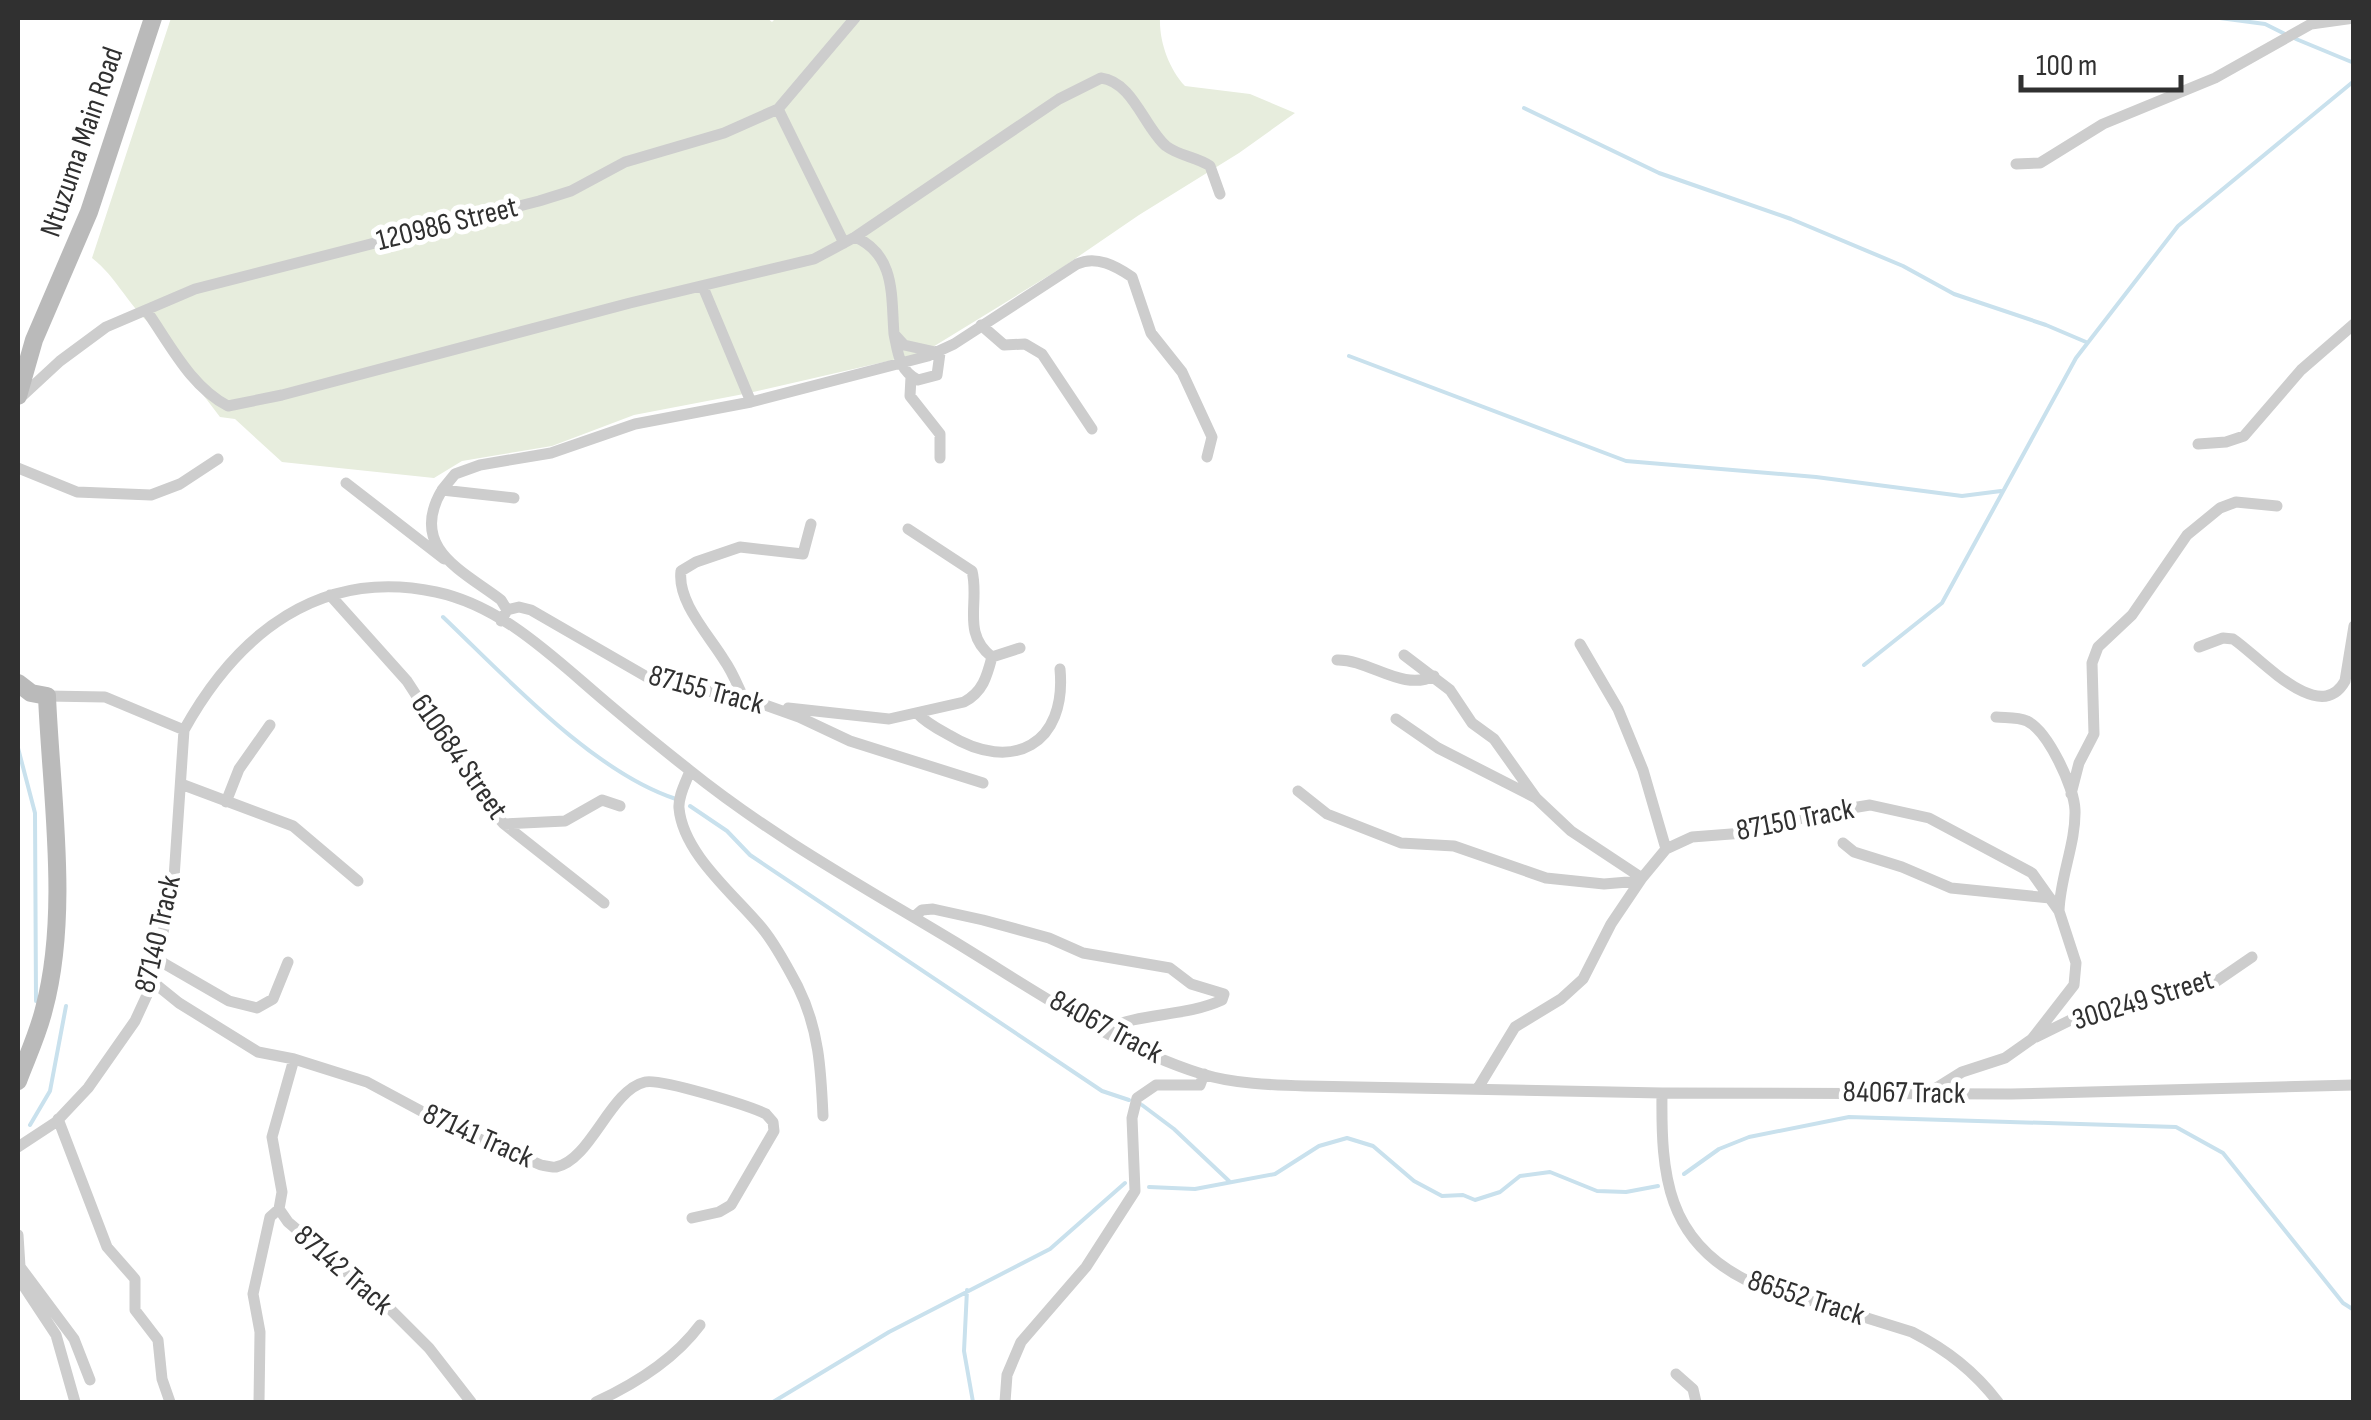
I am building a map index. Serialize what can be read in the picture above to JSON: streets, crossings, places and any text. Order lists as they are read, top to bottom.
{
  "streets": {
    "main road": ["Ntuzuma Main Road"],
    "street": [
      "120986 Street",
      "87155 Track",
      "610684 Street",
      "87150 Track",
      "87140 Track",
      "300249 Street",
      "84067 Track",
      "87141 Track",
      "87142 Track",
      "86552 Track"
    ]
  },
  "crossings": [
    ["Ntuzuma Main Road", "120986 Street"],
    ["87155 Track", "84067 Track"],
    ["610684 Street", "84067 Track"],
    ["87150 Track", "300249 Street"],
    ["87150 Track", "84067 Track"],
    ["87140 Track", "84067 Track"],
    ["87140 Track", "87141 Track"],
    ["84067 Track", "86552 Track"],
    ["87141 Track", "87142 Track"]
  ],
  "scale_bar": "100 m"
}
